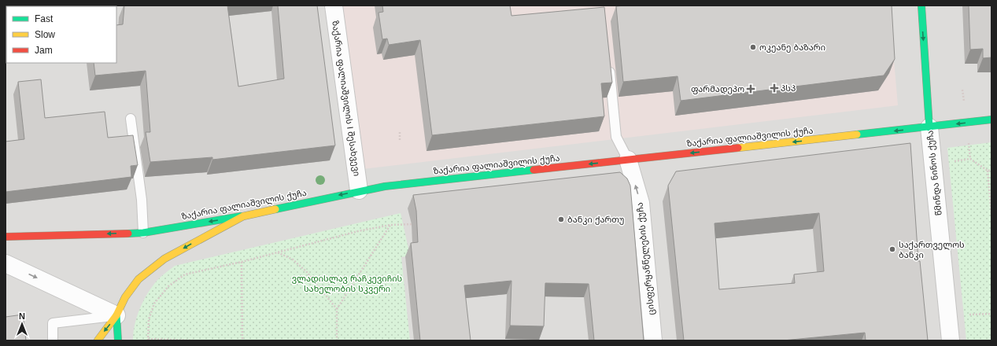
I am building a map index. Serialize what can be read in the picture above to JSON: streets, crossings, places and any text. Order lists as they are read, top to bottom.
{
  "streets": {
    "main road": ["ზაქარია ფალიაშვილის ქუჩა", "წმინდა ნინოს ქუჩა"],
    "street": ["ზაქარია ფალიაშვილის I შესახვევი", "ცისფერყანწელების ქუჩა"]
  },
  "crossings": [
    ["ზაქარია ფალიაშვილის I შესახვევი", "ზაქარია ფალიაშვილის ქუჩა"],
    ["ზაქარია ფალიაშვილის ქუჩა", "წმინდა ნინოს ქუჩა"],
    ["ზაქარია ფალიაშვილის ქუჩა", "ცისფერყანწელების ქუჩა"]
  ],
  "one_way": ["ზაქარია ფალიაშვილის ქუჩა", "წმინდა ნინოს ქუჩა", "ცისფერყანწელების ქუჩა"],
  "parks": ["ვლადისლავ რაჩკევიჩის სახელობის სკვერი"],
  "places": {
    "other": ["ოკეანე ბაზარი", "ბანკი ქართუ", "საქართველოს ბანკი"],
    "health": ["პსპ", "ფარმადეპო"]
  },
  "legend": ["Fast", "Slow", "Jam"],
  "north": "top"
}
